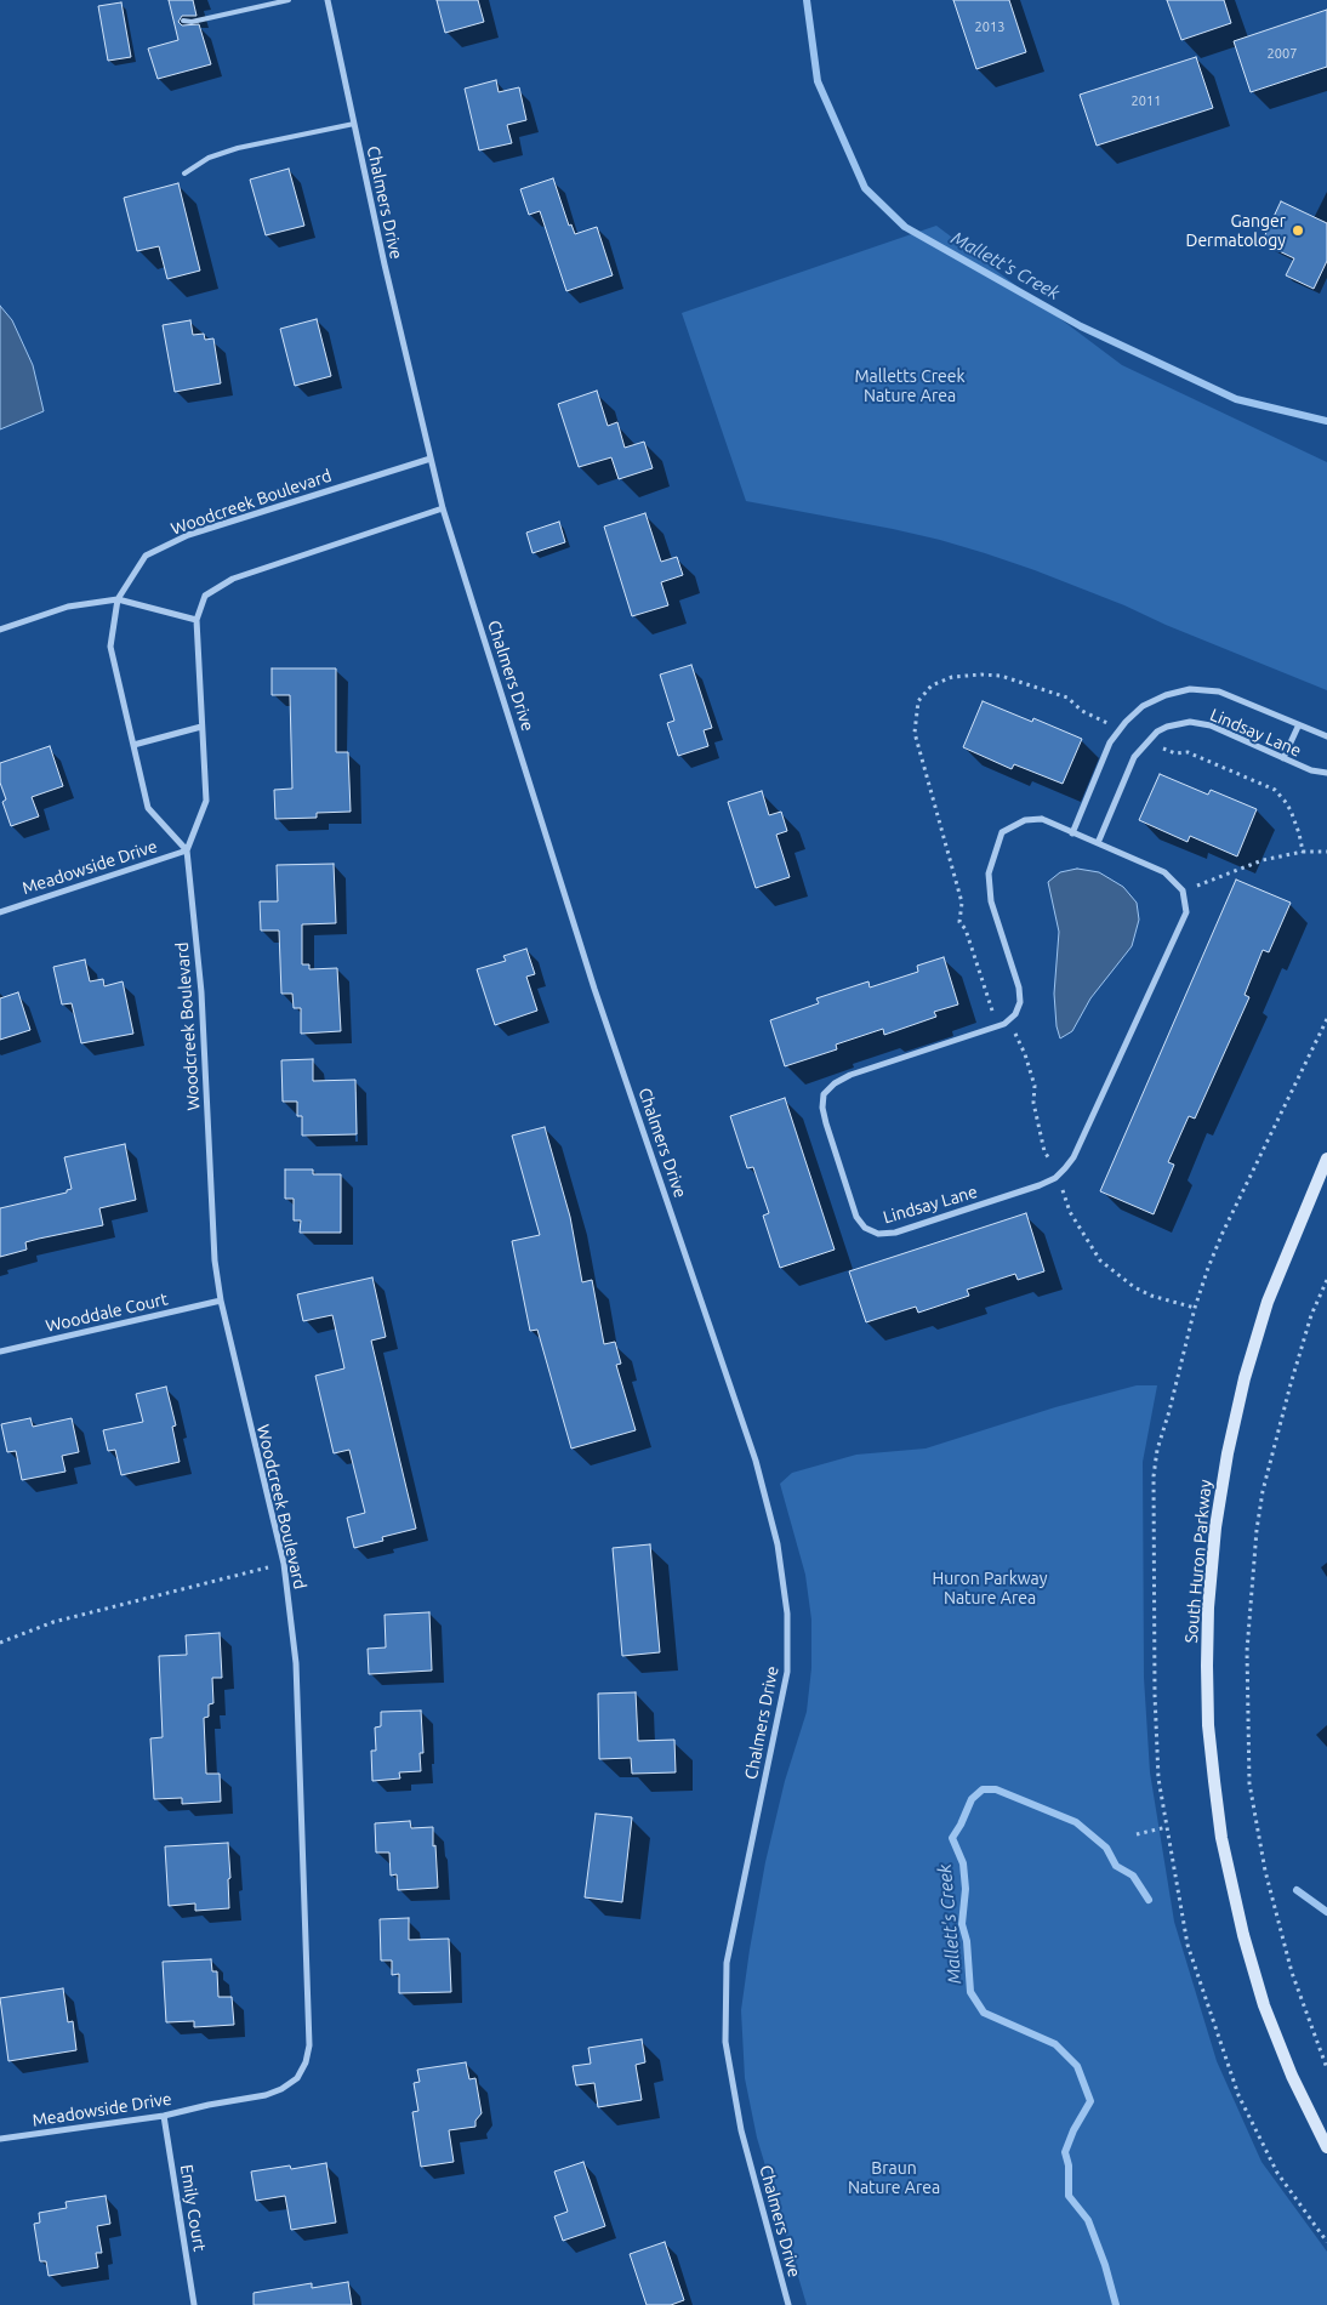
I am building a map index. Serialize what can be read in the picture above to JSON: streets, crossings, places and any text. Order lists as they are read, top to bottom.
{
  "streets": {
    "main road": ["South Huron Parkway"],
    "street": [
      "Chalmers Drive",
      "Woodcreek Boulevard",
      "Lindsay Lane",
      "Meadowside Drive",
      "Wooddale Court",
      "Emily Court"
    ]
  },
  "crossings": [
    ["Chalmers Drive", "Woodcreek Boulevard"],
    ["Woodcreek Boulevard", "Meadowside Drive"],
    ["Woodcreek Boulevard", "Wooddale Court"],
    ["Meadowside Drive", "Emily Court"]
  ],
  "water": ["Mallett's Creek"],
  "parks": ["Malletts Creek Nature Area", "Huron Parkway Nature Area", "Braun Nature Area"],
  "places": ["Ganger Dermatology"],
  "house_numbers": ["2013", "2007", "2011"]
}
